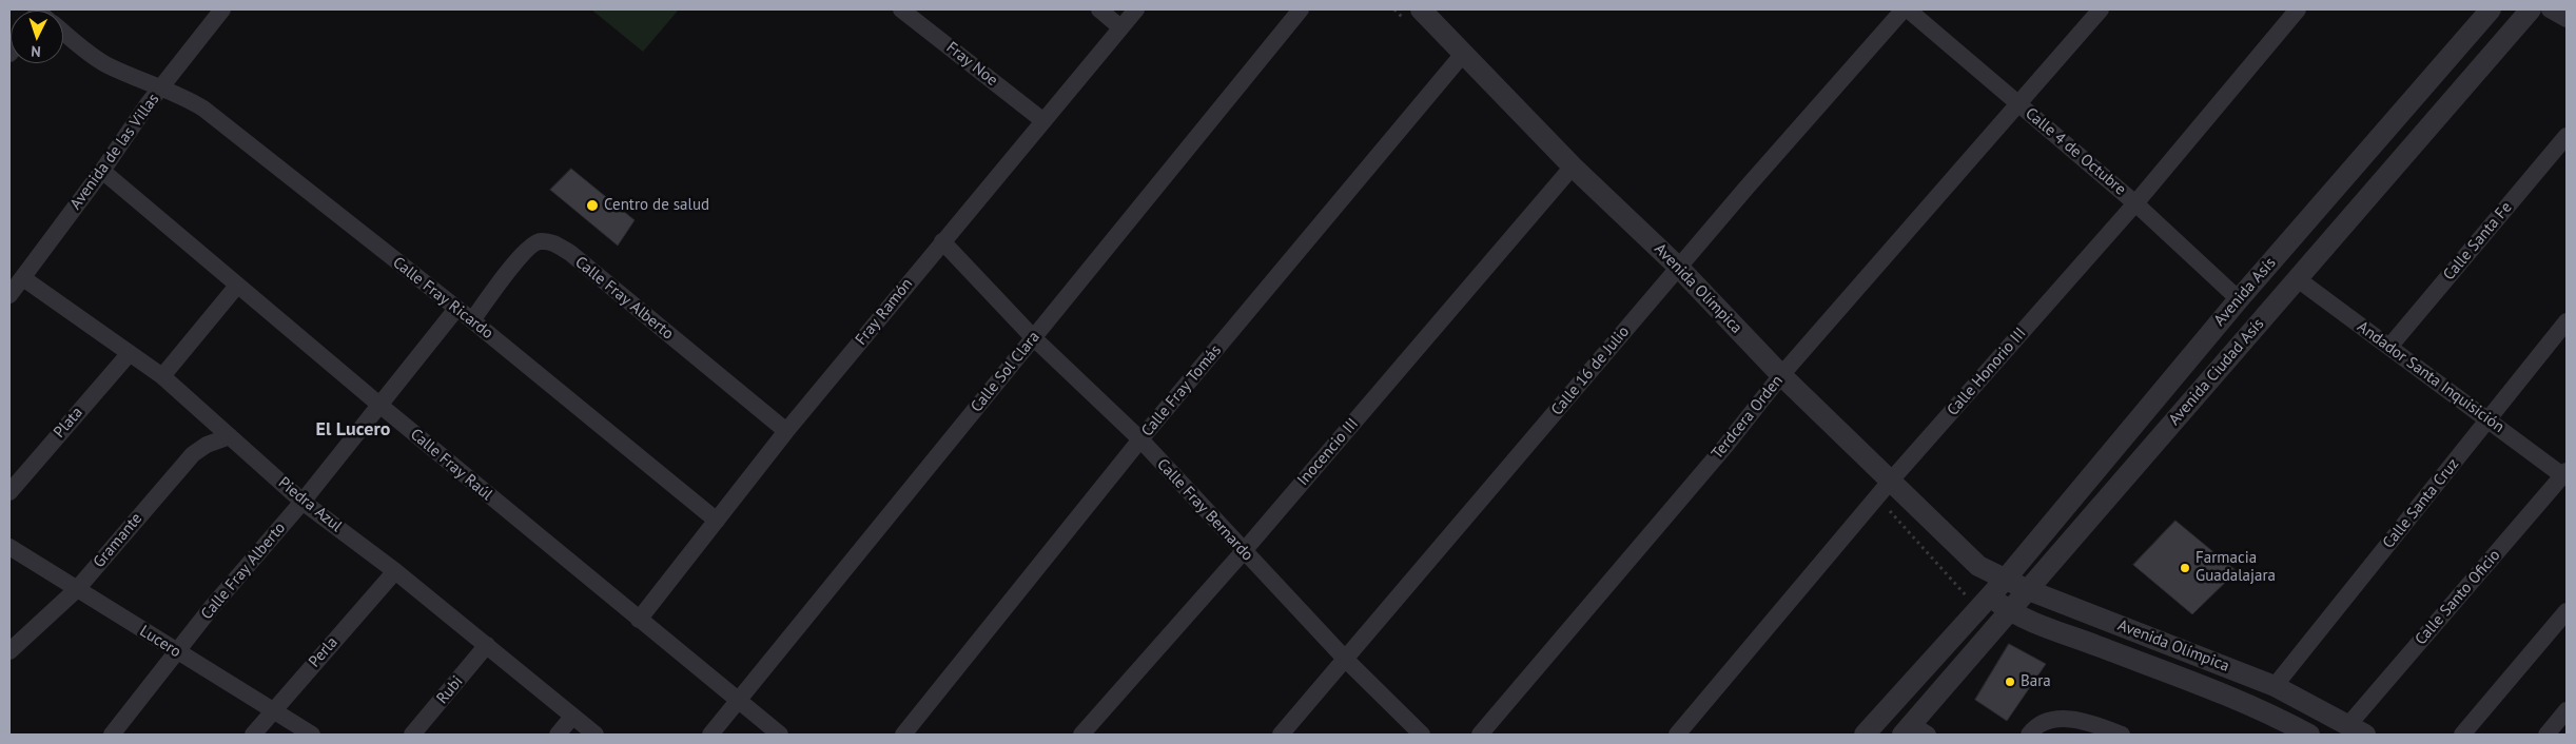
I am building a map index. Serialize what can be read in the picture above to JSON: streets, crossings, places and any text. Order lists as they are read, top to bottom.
{
  "streets": {
    "street": [
      "Fray Noe",
      "Avenida de las Villas",
      "Calle 4 de Octubre",
      "Calle Santa Fe",
      "Avenida Olímpica",
      "Avenida Asís",
      "Calle Fray Ricardo",
      "Calle Fray Alberto",
      "Fray Ramón",
      "Calle 16 de Julio",
      "Calle Sol Clara",
      "Calle Honorio III",
      "Avenida Ciudad Asís",
      "Andador Santa Inquisición",
      "Calle Fray Tomás",
      "Terdcera Orden",
      "Plata",
      "Inocencio III",
      "Calle Fray Raúl",
      "Calle Santa Cruz",
      "Piedra Azul",
      "Calle Fray Bernardo",
      "Gramante",
      "Calle Santo Oficio",
      "Lucero",
      "Perla",
      "Rubi"
    ]
  },
  "crossings": [
    ["Fray Noe", "Fray Ramón"],
    ["Avenida de las Villas", "Calle Fray Ricardo"],
    ["Avenida de las Villas", "Calle Fray Raúl"],
    ["Avenida de las Villas", "Piedra Azul"],
    ["Calle 4 de Octubre", "Avenida Asís"],
    ["Calle 4 de Octubre", "Calle Honorio III"],
    ["Calle 4 de Octubre", "Terdcera Orden"],
    ["Calle Santa Fe", "Andador Santa Inquisición"],
    ["Avenida Olímpica", "Avenida Asís"],
    ["Avenida Olímpica", "Calle 16 de Julio"],
    ["Avenida Olímpica", "Calle Honorio III"],
    ["Avenida Olímpica", "Avenida Ciudad Asís"],
    ["Avenida Olímpica", "Calle Fray Tomás"],
    ["Avenida Olímpica", "Terdcera Orden"],
    ["Avenida Olímpica", "Inocencio III"],
    ["Avenida Olímpica", "Calle Santa Cruz"],
    ["Avenida Olímpica", "Calle Santo Oficio"],
    ["Calle Fray Ricardo", "Calle Fray Alberto"],
    ["Calle Fray Ricardo", "Fray Ramón"],
    ["Calle Fray Alberto", "Fray Ramón"],
    ["Calle Fray Alberto", "Calle Fray Raúl"],
    ["Calle Fray Alberto", "Piedra Azul"],
    ["Calle Fray Alberto", "Lucero"],
    ["Fray Ramón", "Calle Fray Raúl"],
    ["Fray Ramón", "Calle Fray Bernardo"],
    ["Calle 16 de Julio", "Calle Fray Bernardo"],
    ["Calle Sol Clara", "Calle Fray Raúl"],
    ["Calle Sol Clara", "Calle Fray Bernardo"],
    ["Avenida Ciudad Asís", "Andador Santa Inquisición"],
    ["Andador Santa Inquisición", "Calle Santa Cruz"],
    ["Andador Santa Inquisición", "Calle Santo Oficio"],
    ["Calle Fray Tomás", "Calle Fray Bernardo"],
    ["Plata", "Piedra Azul"],
    ["Inocencio III", "Calle Fray Bernardo"],
    ["Piedra Azul", "Gramante"],
    ["Piedra Azul", "Perla"],
    ["Piedra Azul", "Rubi"],
    ["Gramante", "Lucero"],
    ["Lucero", "Perla"]
  ],
  "districts": ["El Lucero"],
  "places": ["Centro de salud", "Farmacia Guadalajara", "Bara"],
  "north": "bottom"
}
